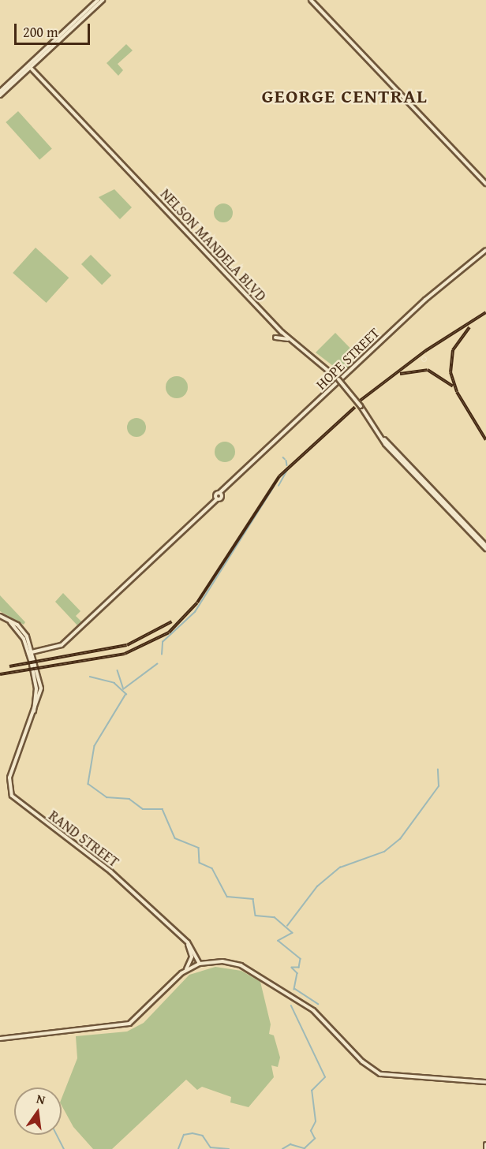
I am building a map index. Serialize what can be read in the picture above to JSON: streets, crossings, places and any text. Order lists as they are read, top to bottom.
{
  "streets": {
    "street": ["NELSON MANDELA BLVD", "HOPE STREET", "RAND STREET"]
  },
  "crossings": [
    ["HOPE STREET", "RAND STREET"]
  ],
  "districts": ["GEORGE CENTRAL"],
  "scale_bar": "200 m",
  "north": "top"
}
